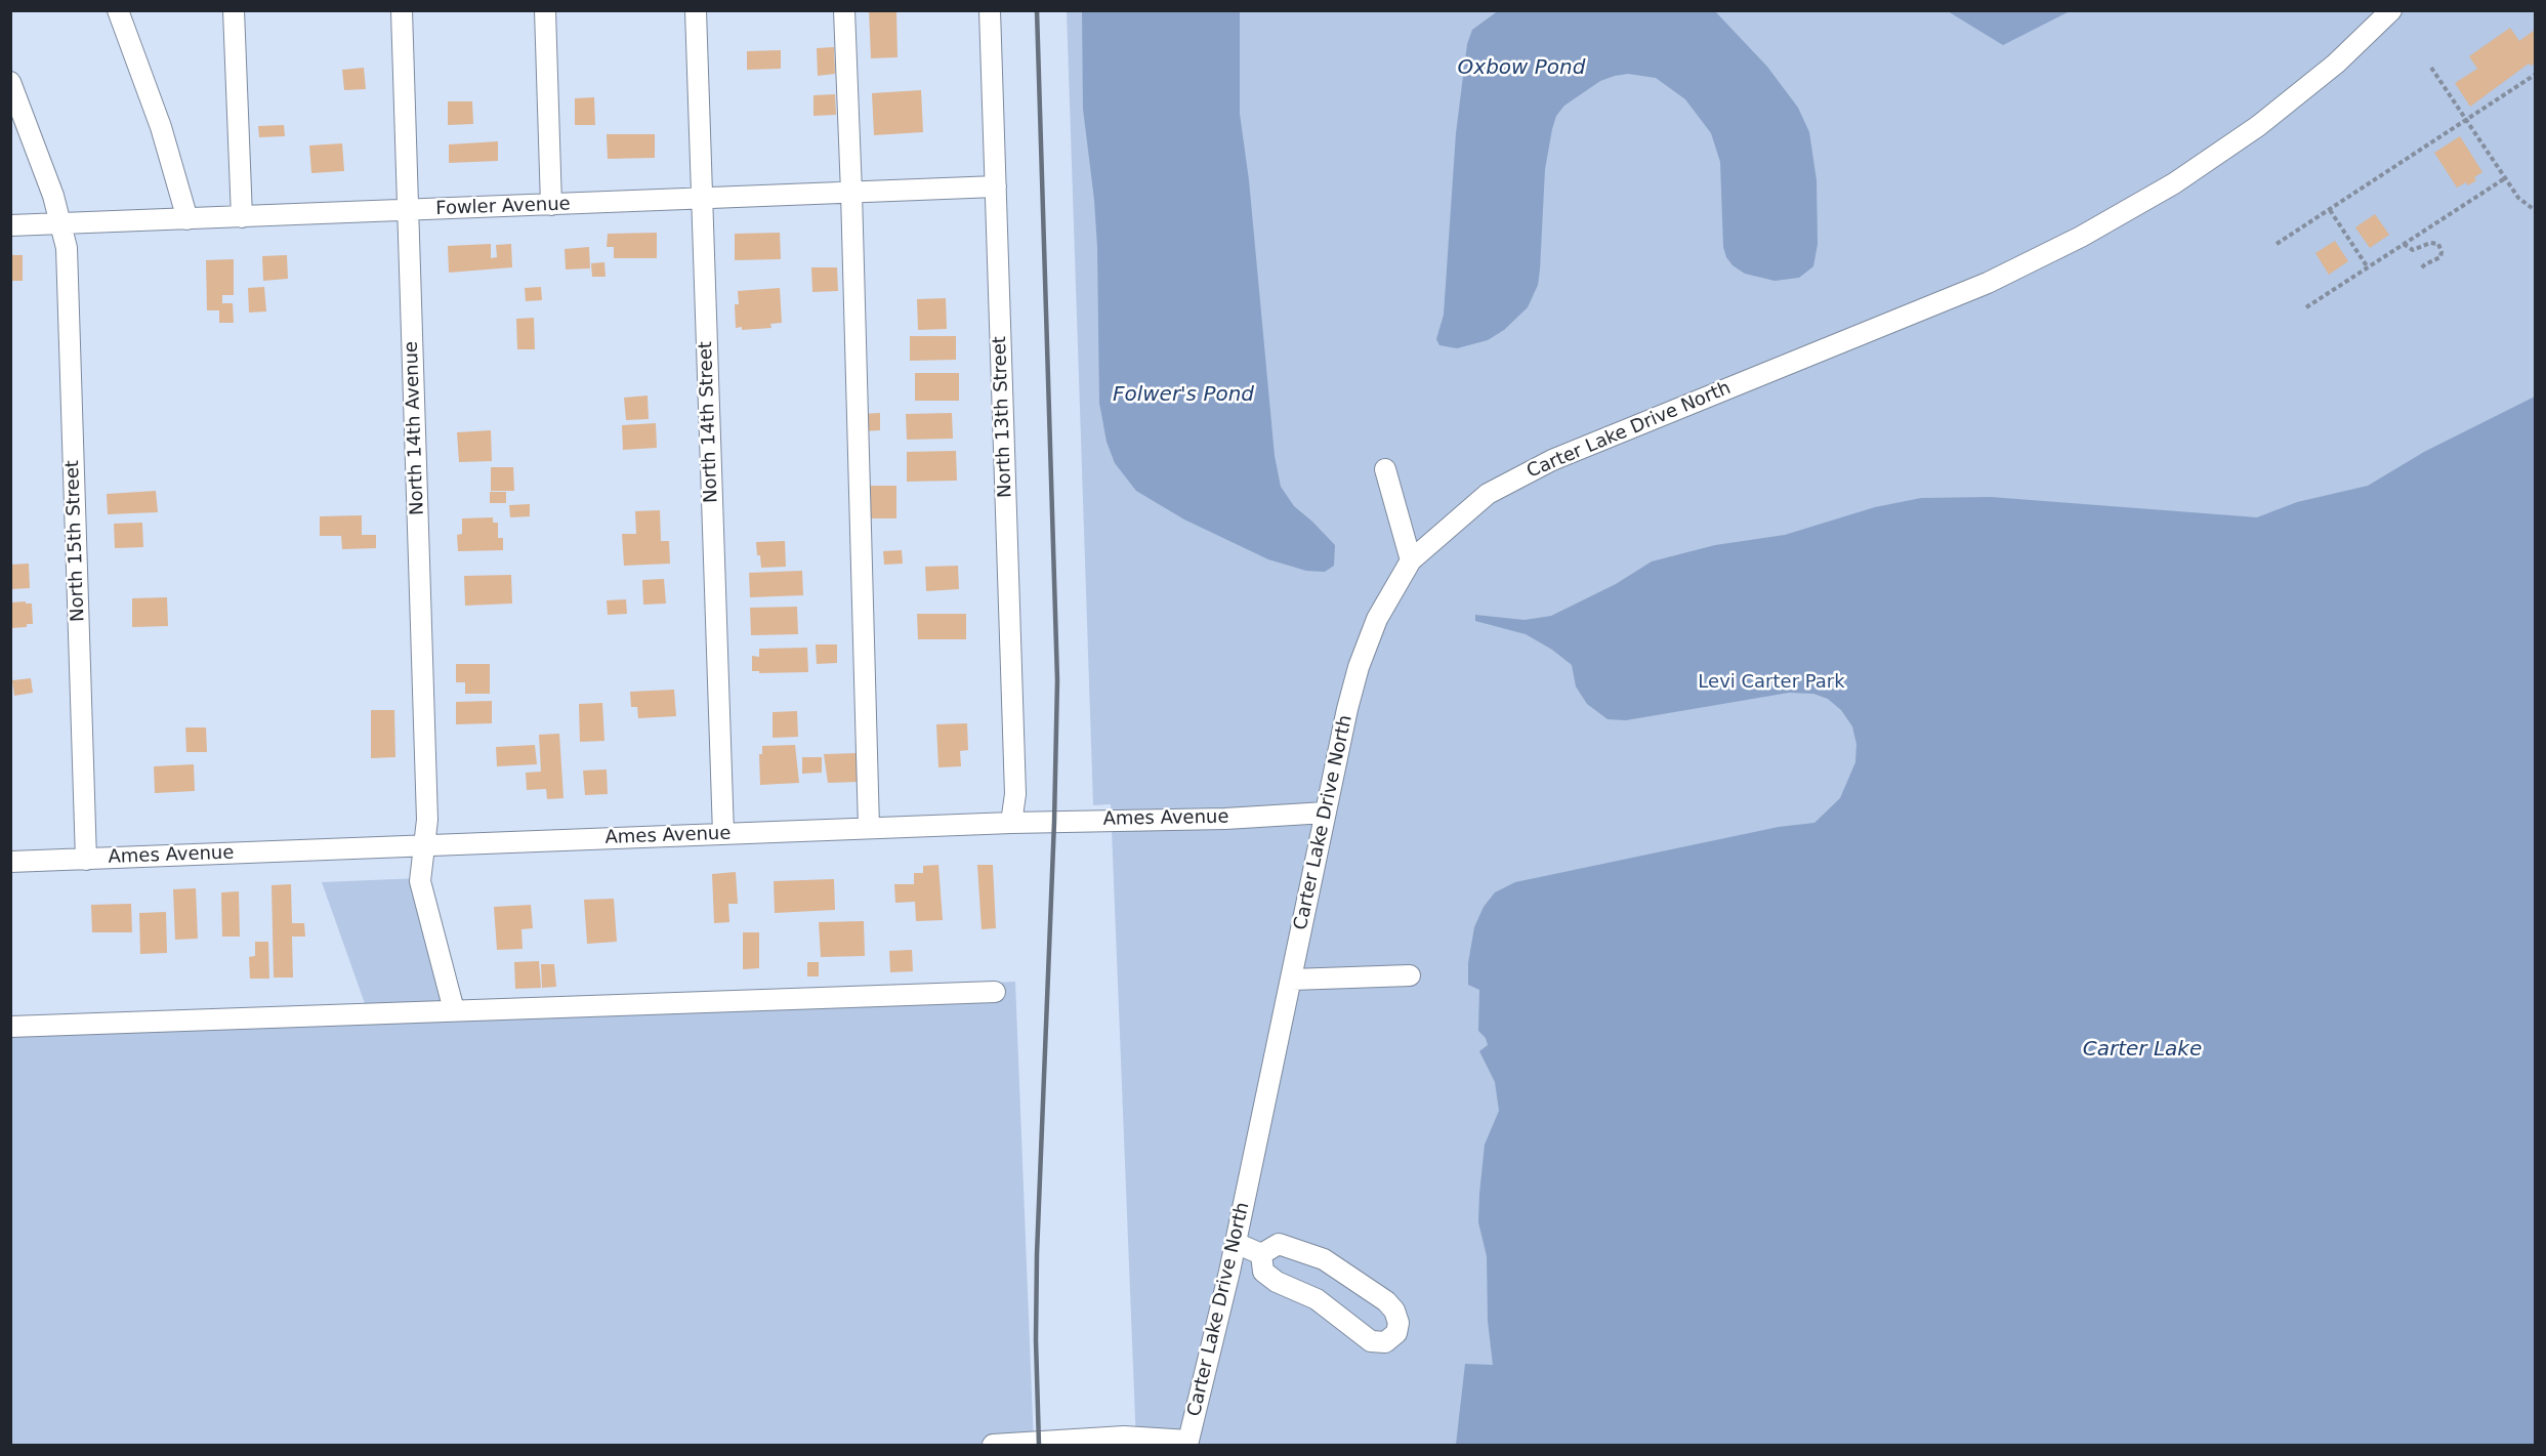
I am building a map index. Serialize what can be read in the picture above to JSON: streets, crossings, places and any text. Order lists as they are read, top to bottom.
{
  "streets": {
    "street": [
      "Fowler Avenue",
      "North 13th Street",
      "North 14th Street",
      "North 14th Avenue",
      "Carter Lake Drive North",
      "North 15th Street",
      "Ames Avenue"
    ]
  },
  "crossings": [
    ["Fowler Avenue", "North 13th Street"],
    ["Fowler Avenue", "North 14th Street"],
    ["Fowler Avenue", "North 14th Avenue"],
    ["Fowler Avenue", "North 15th Street"],
    ["North 13th Street", "Ames Avenue"],
    ["North 14th Street", "Ames Avenue"],
    ["North 14th Avenue", "Ames Avenue"],
    ["Carter Lake Drive North", "Ames Avenue"],
    ["North 15th Street", "Ames Avenue"]
  ],
  "water": ["Oxbow Pond", "Folwer's Pond", "Carter Lake"],
  "parks": ["Levi Carter Park"]
}
